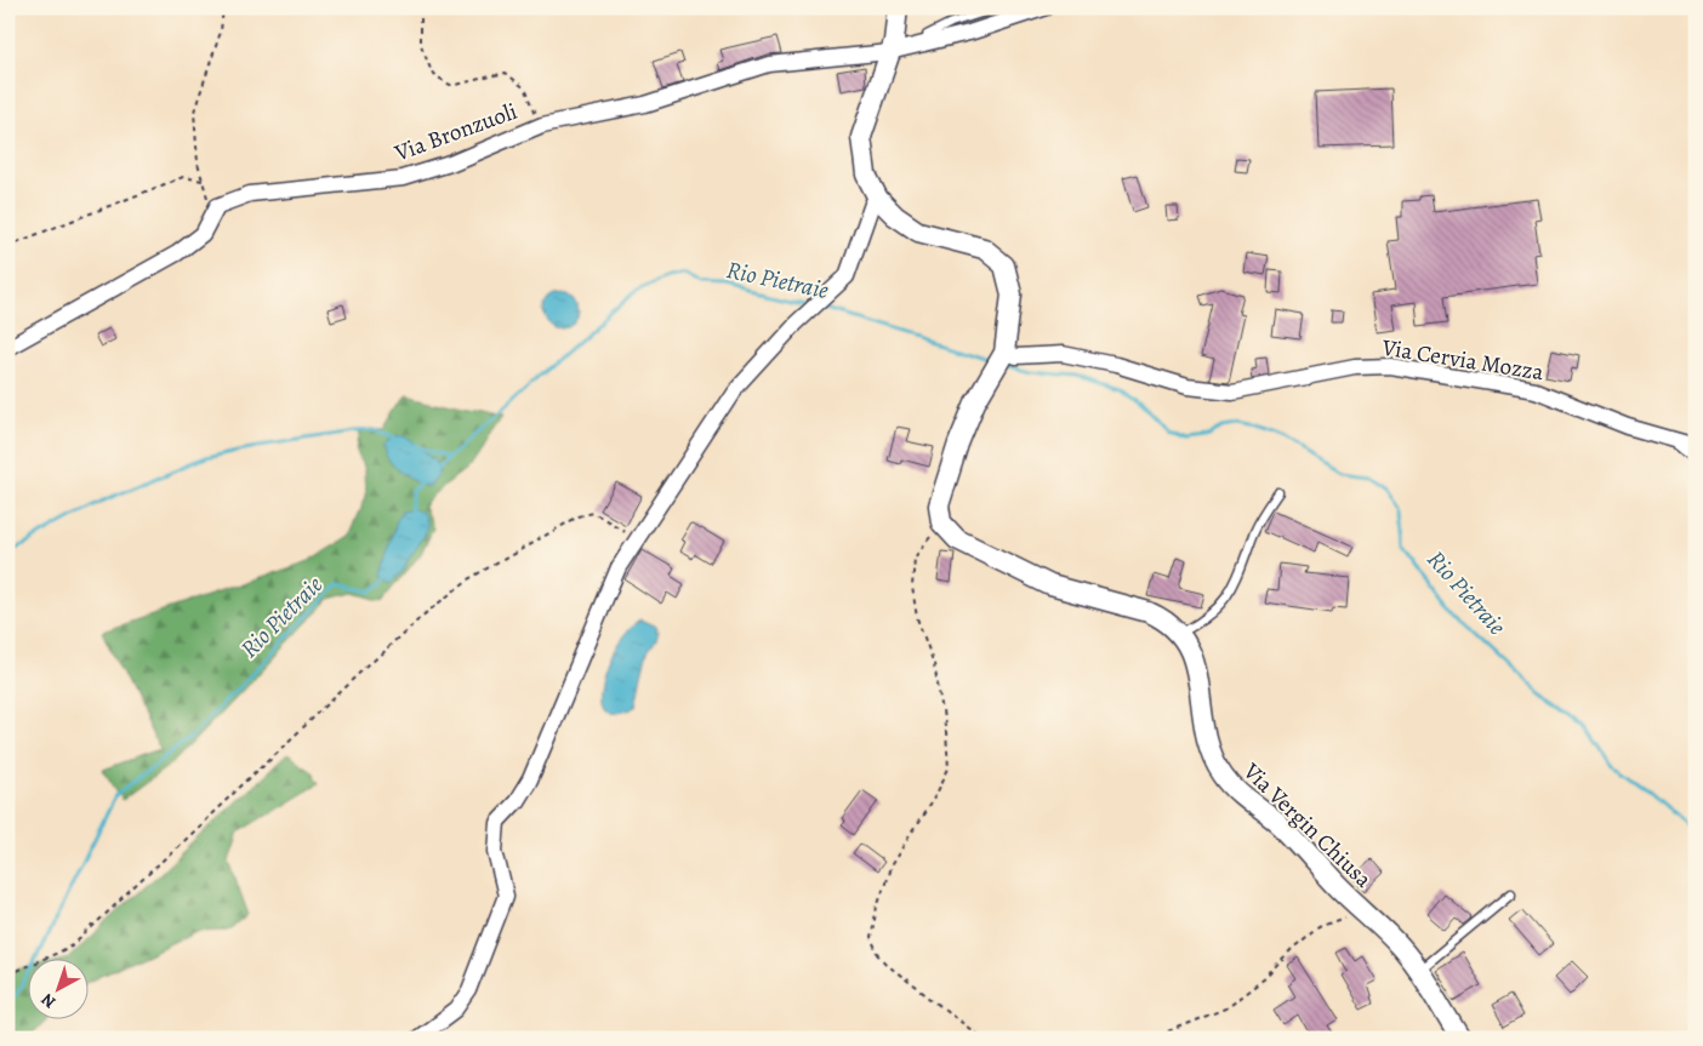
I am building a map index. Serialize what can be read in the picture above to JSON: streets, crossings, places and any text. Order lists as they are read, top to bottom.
{
  "streets": {
    "street": ["Via Bronzuoli", "Via Cervia Mozza", "Via Vergin Chiusa"]
  },
  "water": ["Rio Pietraie"],
  "north": "bottom left"
}
